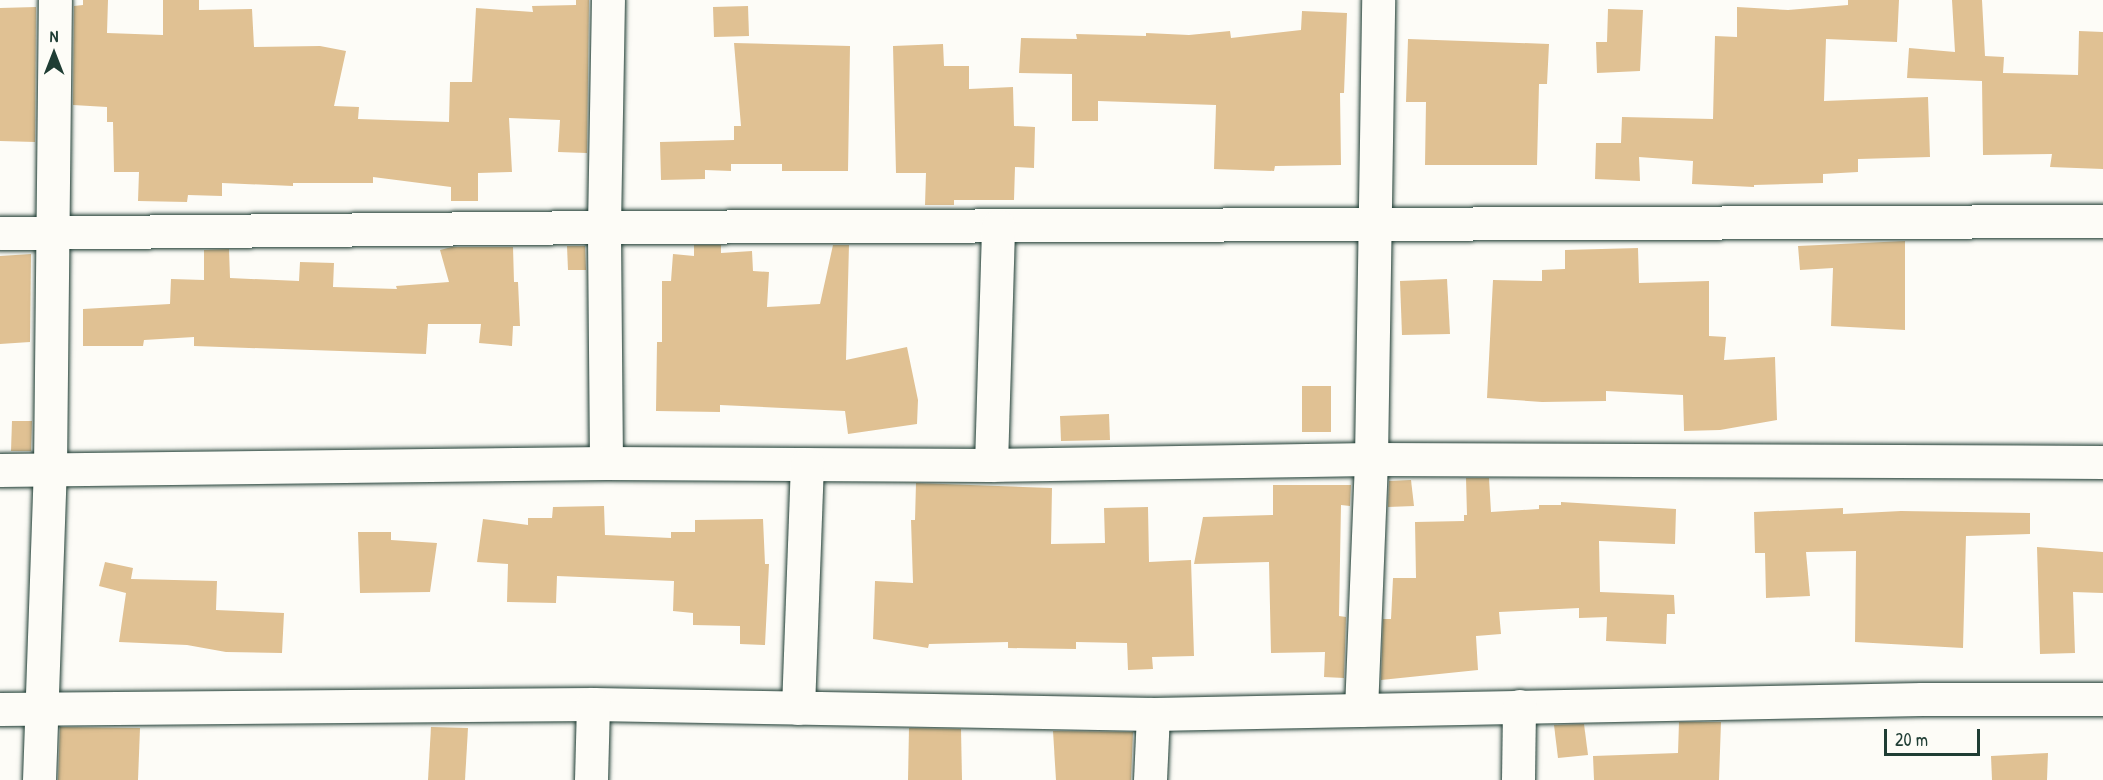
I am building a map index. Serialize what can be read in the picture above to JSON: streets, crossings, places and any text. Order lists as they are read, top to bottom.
{
  "scale_bar": "20 m",
  "north": "top"
}
